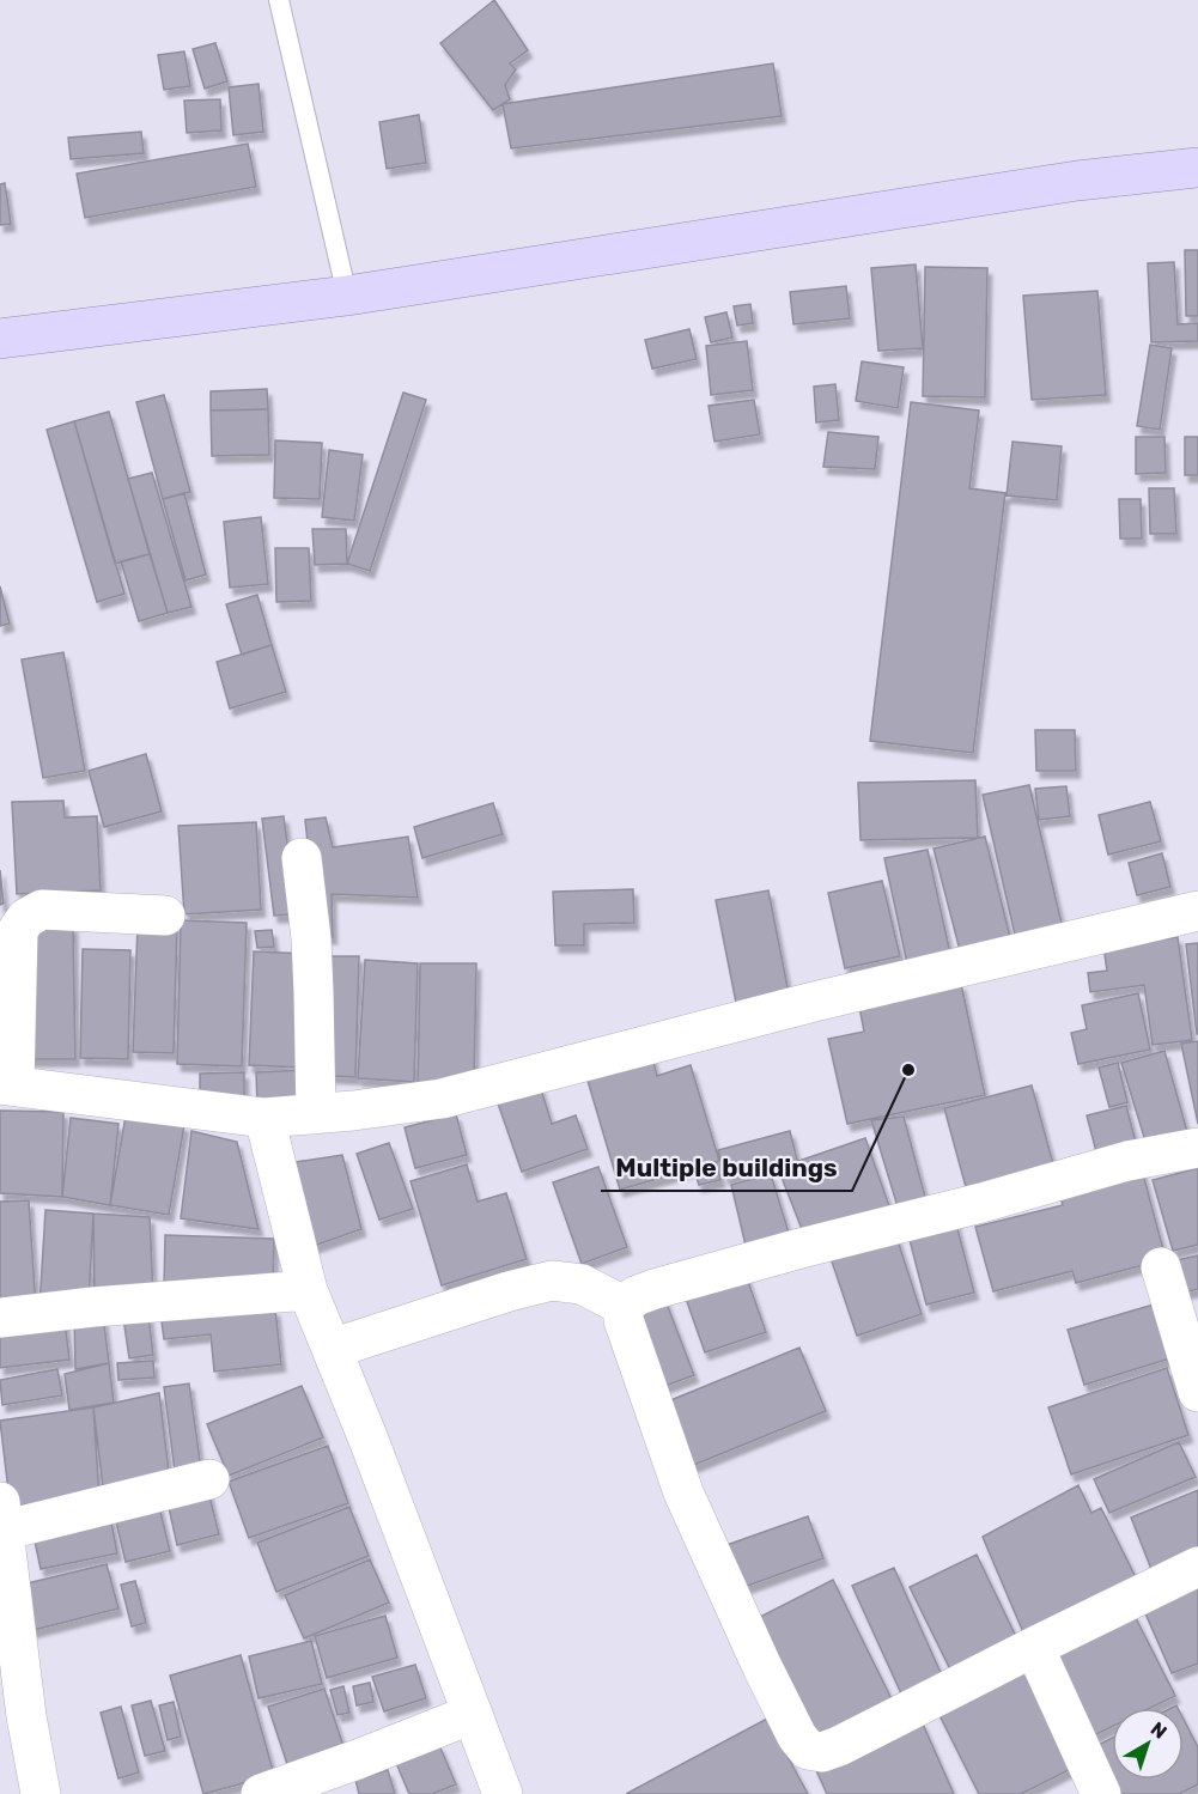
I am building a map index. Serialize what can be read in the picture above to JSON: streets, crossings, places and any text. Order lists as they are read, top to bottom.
{
  "places": ["Multiple buildings"],
  "north": "top right"
}
